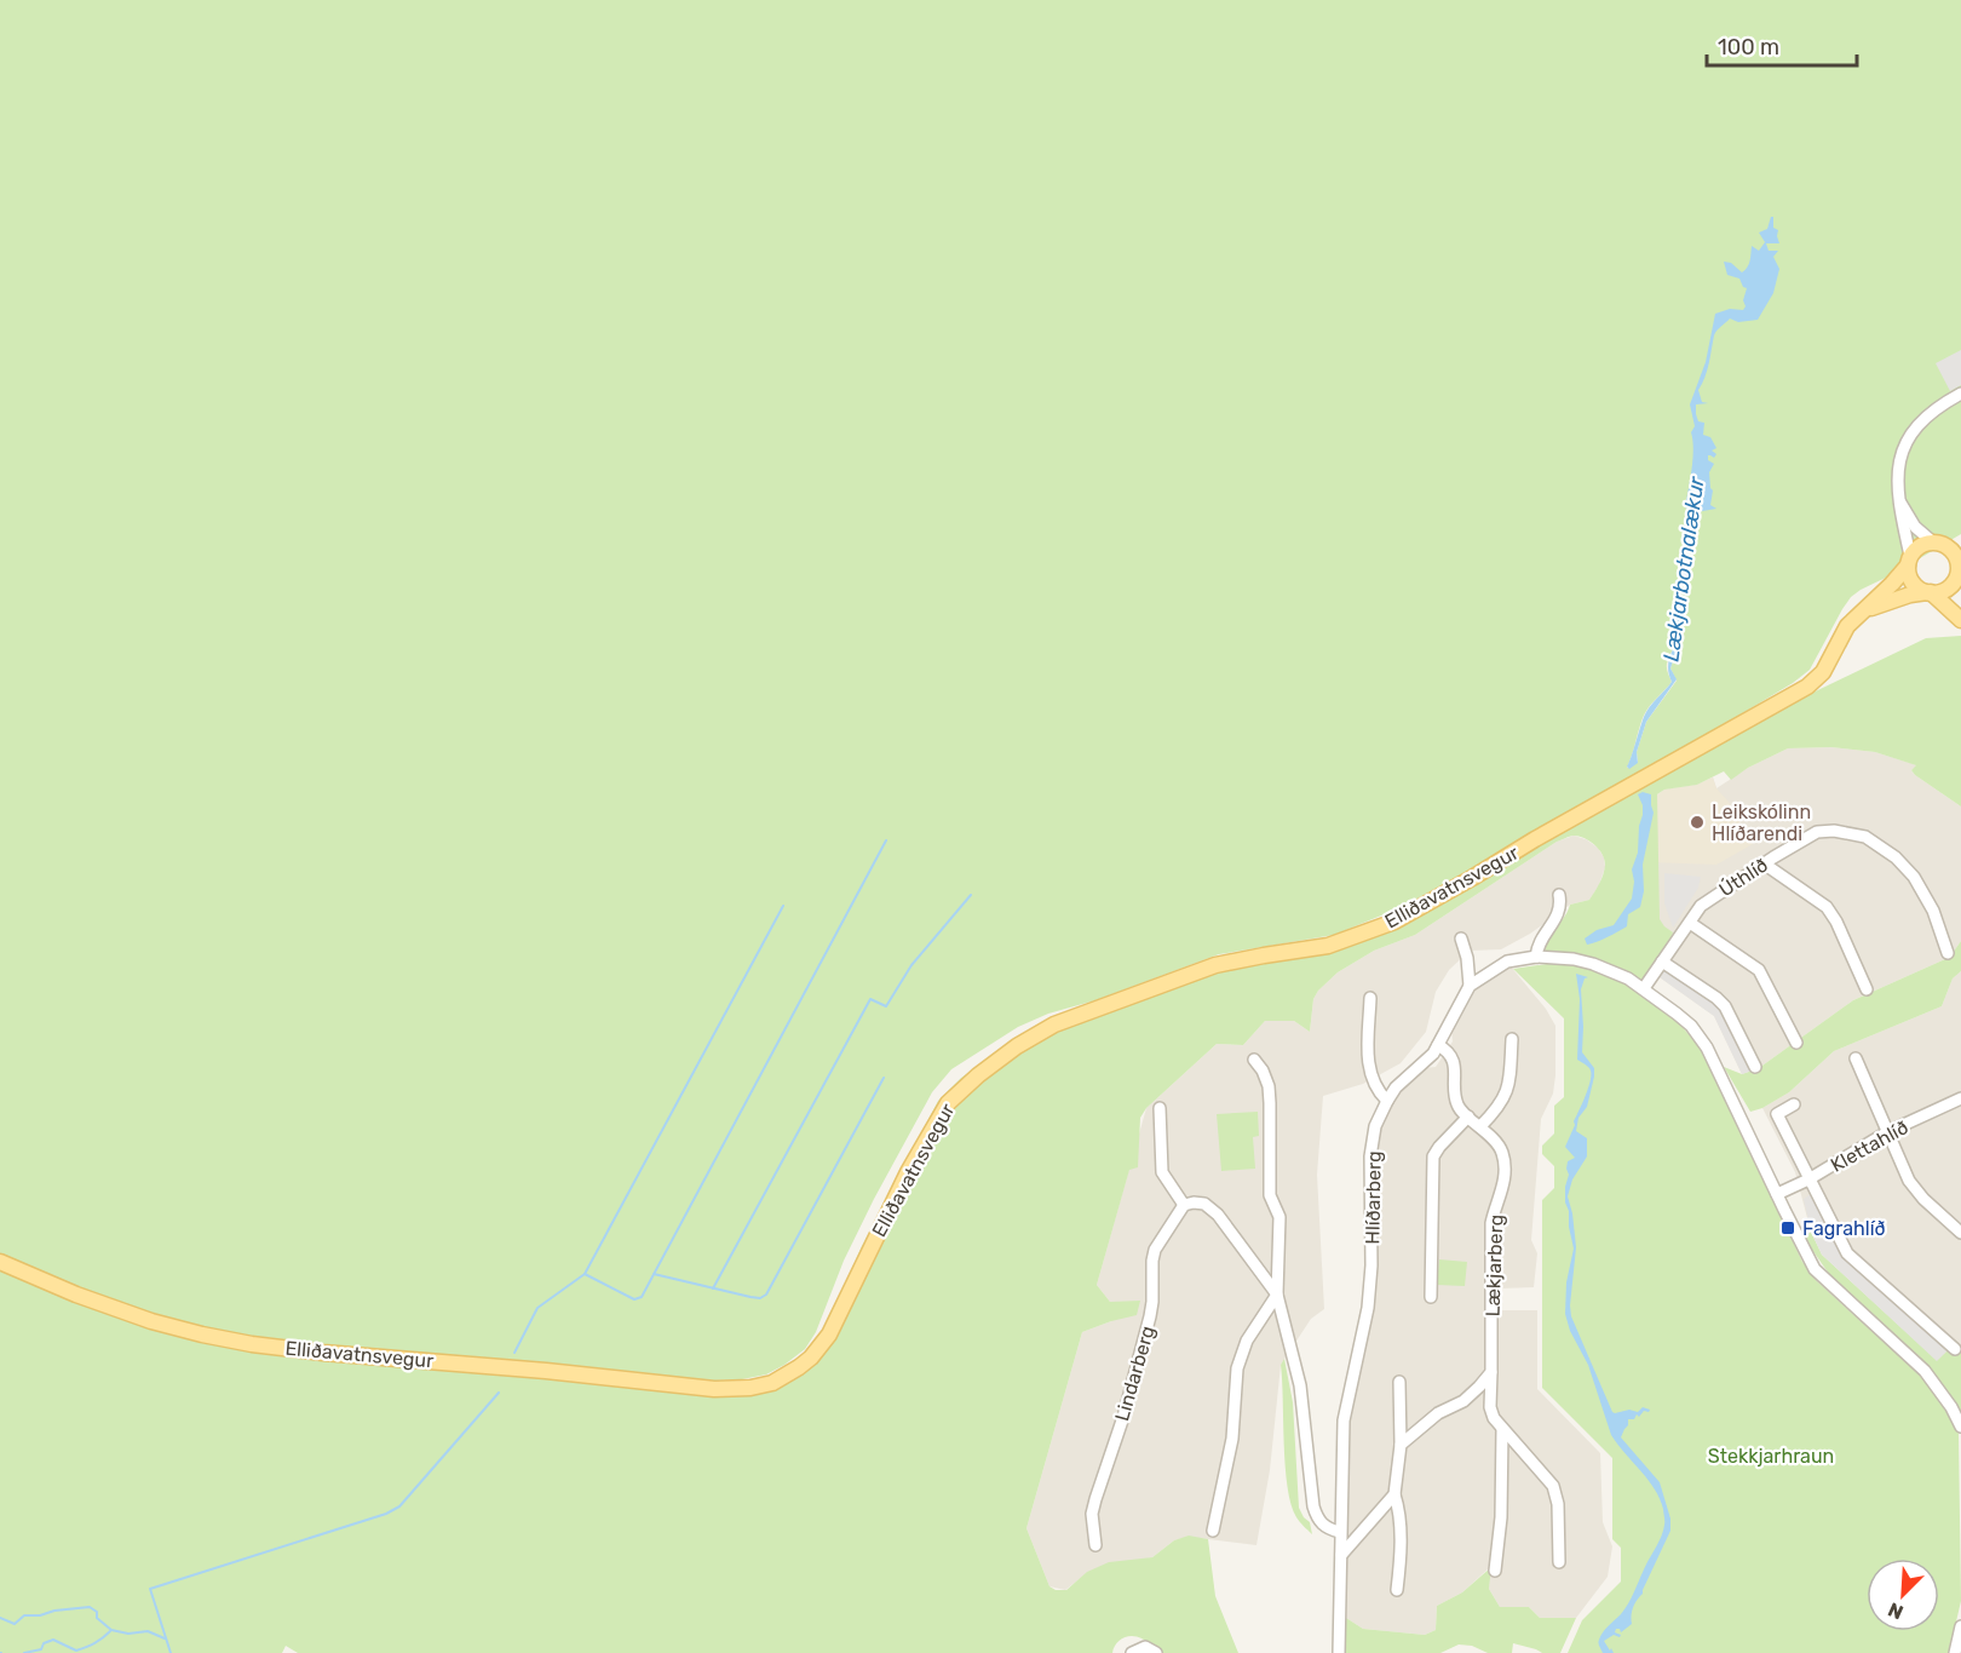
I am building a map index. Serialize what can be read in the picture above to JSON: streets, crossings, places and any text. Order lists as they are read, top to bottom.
{
  "streets": {
    "main road": ["Elliðavatnsvegur"],
    "street": [
      "Úthlíð",
      "Klettahlíð",
      "Hlíðarberg",
      "Lækjarberg",
      "Lindarberg"
    ]
  },
  "crossings": [
    ["Úthlíð", "Hlíðarberg"],
    ["Klettahlíð", "Hlíðarberg"],
    ["Hlíðarberg", "Lækjarberg"]
  ],
  "water": ["Lækjarbotnalækur"],
  "parks": ["Stekkjarhraun"],
  "places": {
    "other": ["Leikskólinn Hlíðarendi"],
    "transit": ["Fagrahlíð"]
  },
  "scale_bar": "100 m",
  "north": "bottom left"
}
